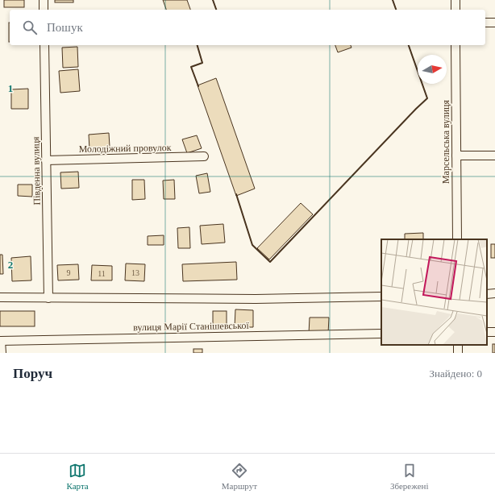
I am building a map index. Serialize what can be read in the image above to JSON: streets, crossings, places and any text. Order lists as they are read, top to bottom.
{
  "streets": {
    "street": [
      "Марсельська вулиця",
      "Молодіжний провулок",
      "Південна вулиця",
      "вулиця Марії Станішевської"
    ]
  },
  "crossings": [
    ["Молодіжний провулок", "Південна вулиця"]
  ],
  "house_numbers": ["9", "13", "11"],
  "north": "right",
  "page": {
    "search": "Пошук",
    "heading": ["Поруч", "Знайдено: 0"],
    "nav": ["Карта", "Маршрут", "Збережені"]
  },
  "grid": {
    "rows": ["1", "2"]
  }
}
